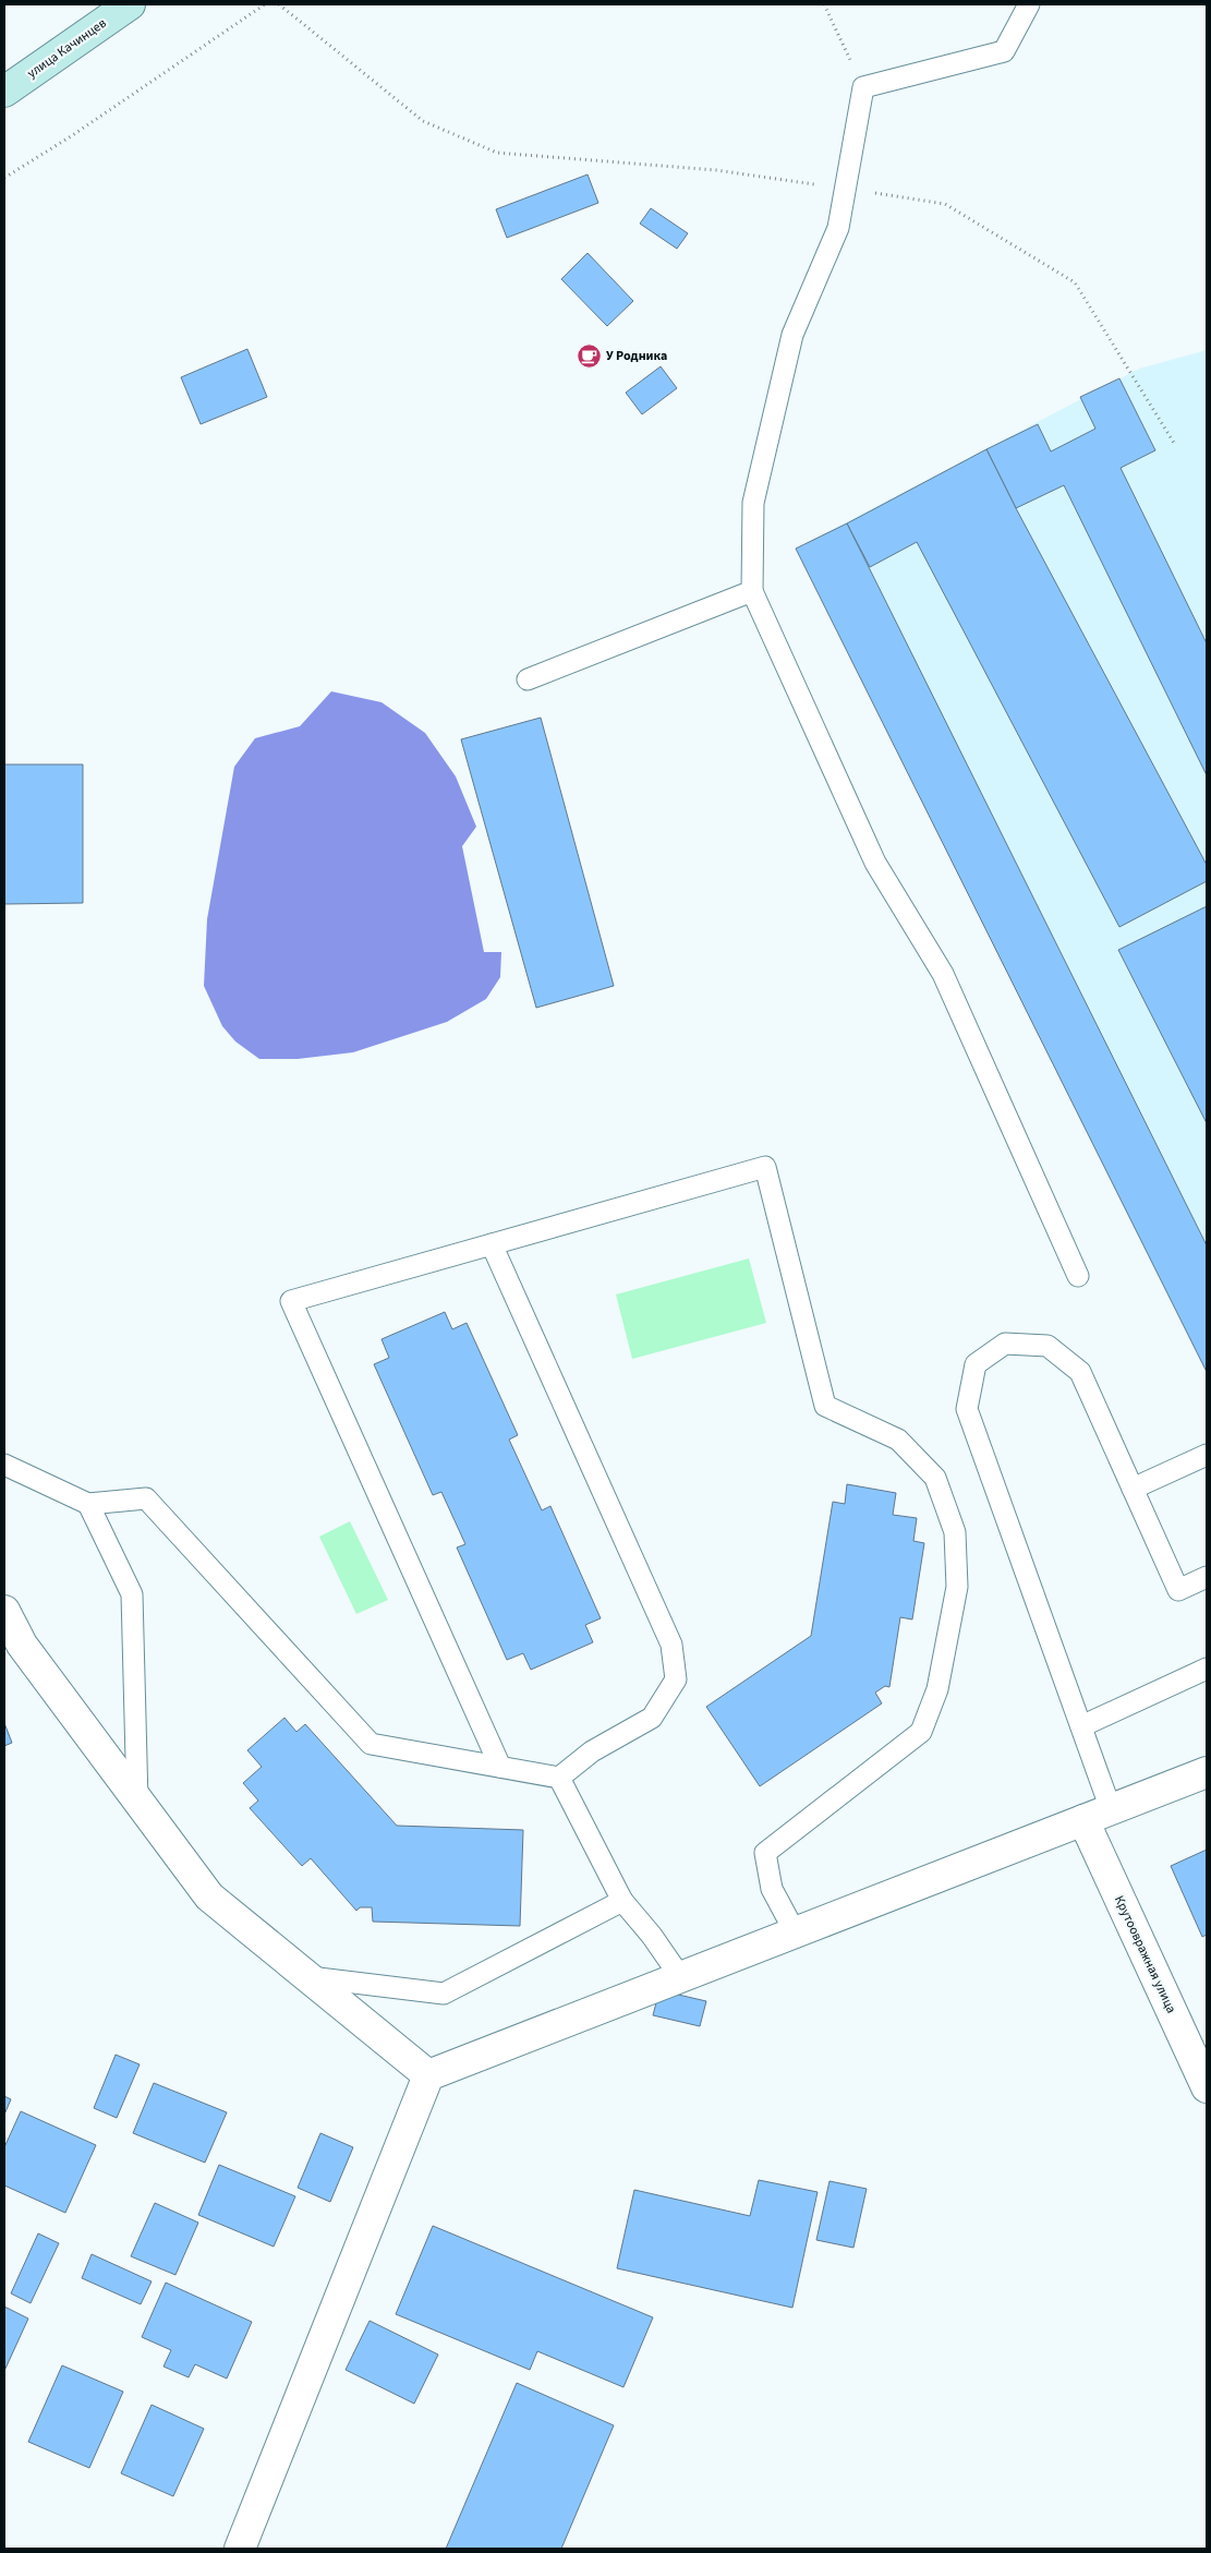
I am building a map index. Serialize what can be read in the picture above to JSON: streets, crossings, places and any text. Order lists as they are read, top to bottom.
{
  "streets": {
    "main road": ["улица Качинцев"],
    "street": ["Крутоовражная улица"]
  },
  "places": {
    "cafe": ["У Родника"]
  }
}
